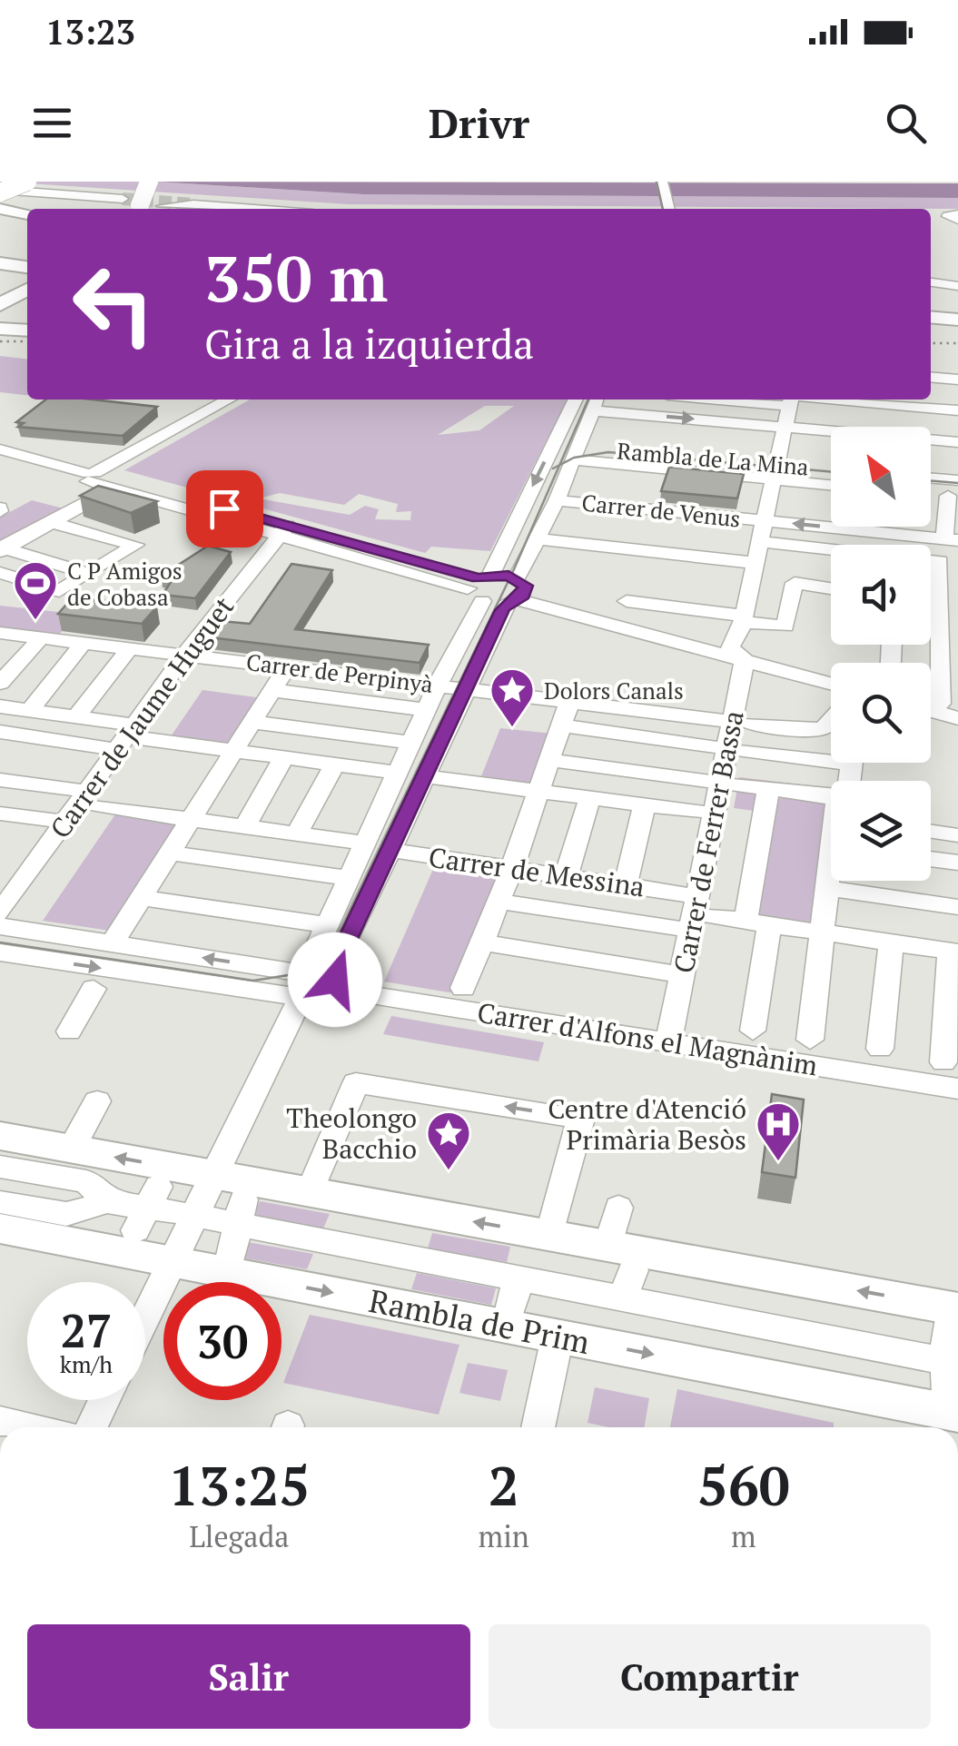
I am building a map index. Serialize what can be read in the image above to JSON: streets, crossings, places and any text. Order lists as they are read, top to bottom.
{
  "streets": {
    "main road": ["Rambla de Prim"],
    "street": [
      "Rambla de La Mina",
      "Carrer de Venus",
      "Carrer de Perpinyà",
      "Carrer de Jaume Huguet",
      "Carrer de Ferrer Bassa",
      "Carrer de Messina",
      "Carrer d'Alfons el Magnànim"
    ]
  },
  "crossings": [
    ["Rambla de La Mina", "Carrer de Ferrer Bassa"],
    ["Carrer de Venus", "Carrer de Ferrer Bassa"],
    ["Carrer de Perpinyà", "Carrer de Jaume Huguet"],
    ["Carrer de Perpinyà", "Carrer de Ferrer Bassa"],
    ["Carrer de Ferrer Bassa", "Carrer d'Alfons el Magnànim"]
  ],
  "places": {
    "sports": ["C P Amigos de Cobasa"],
    "place": ["Dolors Canals", "Theolongo Bacchio"],
    "hospital": ["Centre d'Atenció Primària Besòs"]
  },
  "north": "top left",
  "page": {
    "status": "13:23",
    "header": "Drivr",
    "turn": ["350 m", "Gira a la izquierda"],
    "speed": "27 km/h",
    "limit": "30",
    "eta": [
      "13:25",
      "Llegada",
      "2",
      "min",
      "560",
      "m"
    ],
    "buttons": ["Salir", "Compartir"]
  }
}
